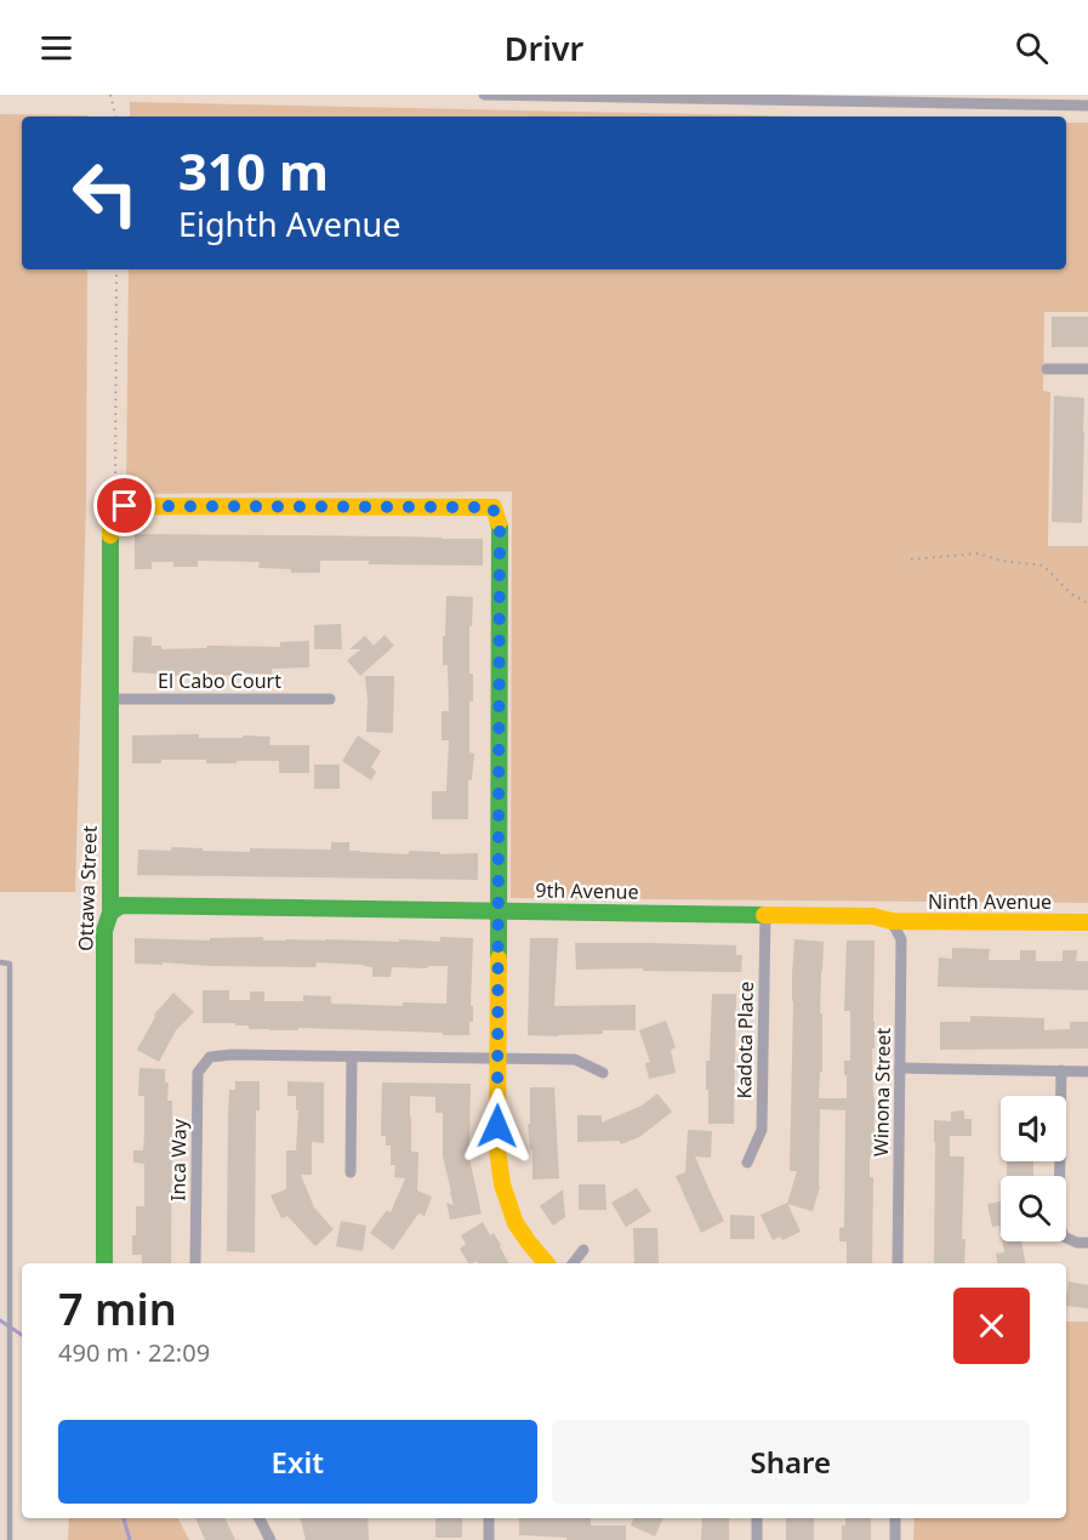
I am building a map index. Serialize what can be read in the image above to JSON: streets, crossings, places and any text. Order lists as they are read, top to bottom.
{
  "streets": {
    "street": [
      "El Cabo Court",
      "Ottawa Street",
      "9th Avenue",
      "Ninth Avenue",
      "Kadota Place",
      "Winona Street",
      "Inca Way"
    ]
  },
  "crossings": [
    ["El Cabo Court", "Ottawa Street"],
    ["Ottawa Street", "9th Avenue"],
    ["9th Avenue", "Ninth Avenue"],
    ["9th Avenue", "Kadota Place"],
    ["9th Avenue", "Winona Street"],
    ["Ninth Avenue", "Winona Street"]
  ],
  "page": {
    "header": "Drivr",
    "turn": ["310 m", "Eighth Avenue"],
    "heading": ["7 min", "490 m · 22:09"],
    "buttons": ["Exit", "Share"]
  }
}
